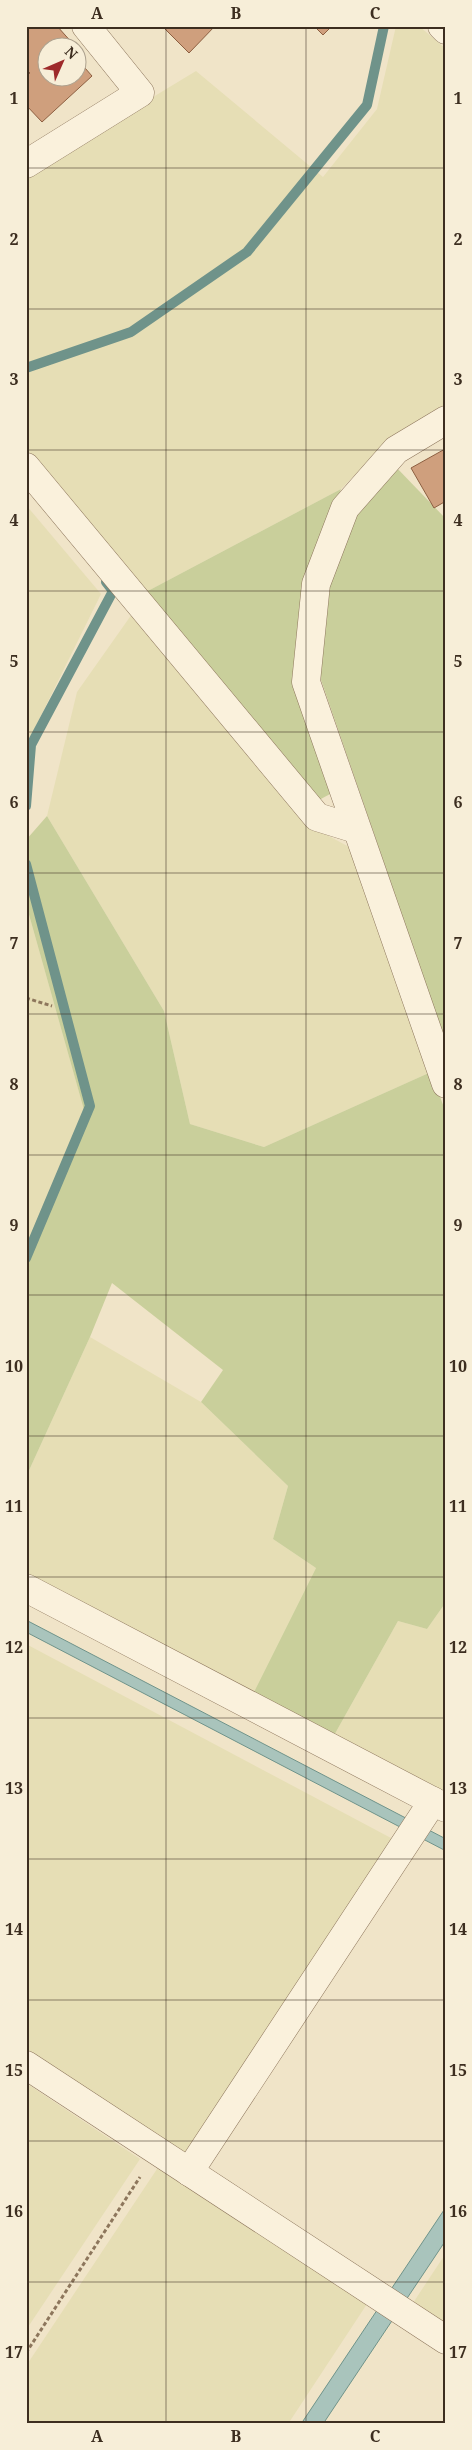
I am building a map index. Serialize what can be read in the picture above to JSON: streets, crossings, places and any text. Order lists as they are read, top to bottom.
{
  "north": "top right",
  "grid": {
    "columns": ["A", "B", "C"],
    "rows": [
      "1",
      "2",
      "3",
      "4",
      "5",
      "6",
      "7",
      "8",
      "9",
      "10",
      "11",
      "12",
      "13",
      "14",
      "15",
      "16",
      "17"
    ]
  }
}
